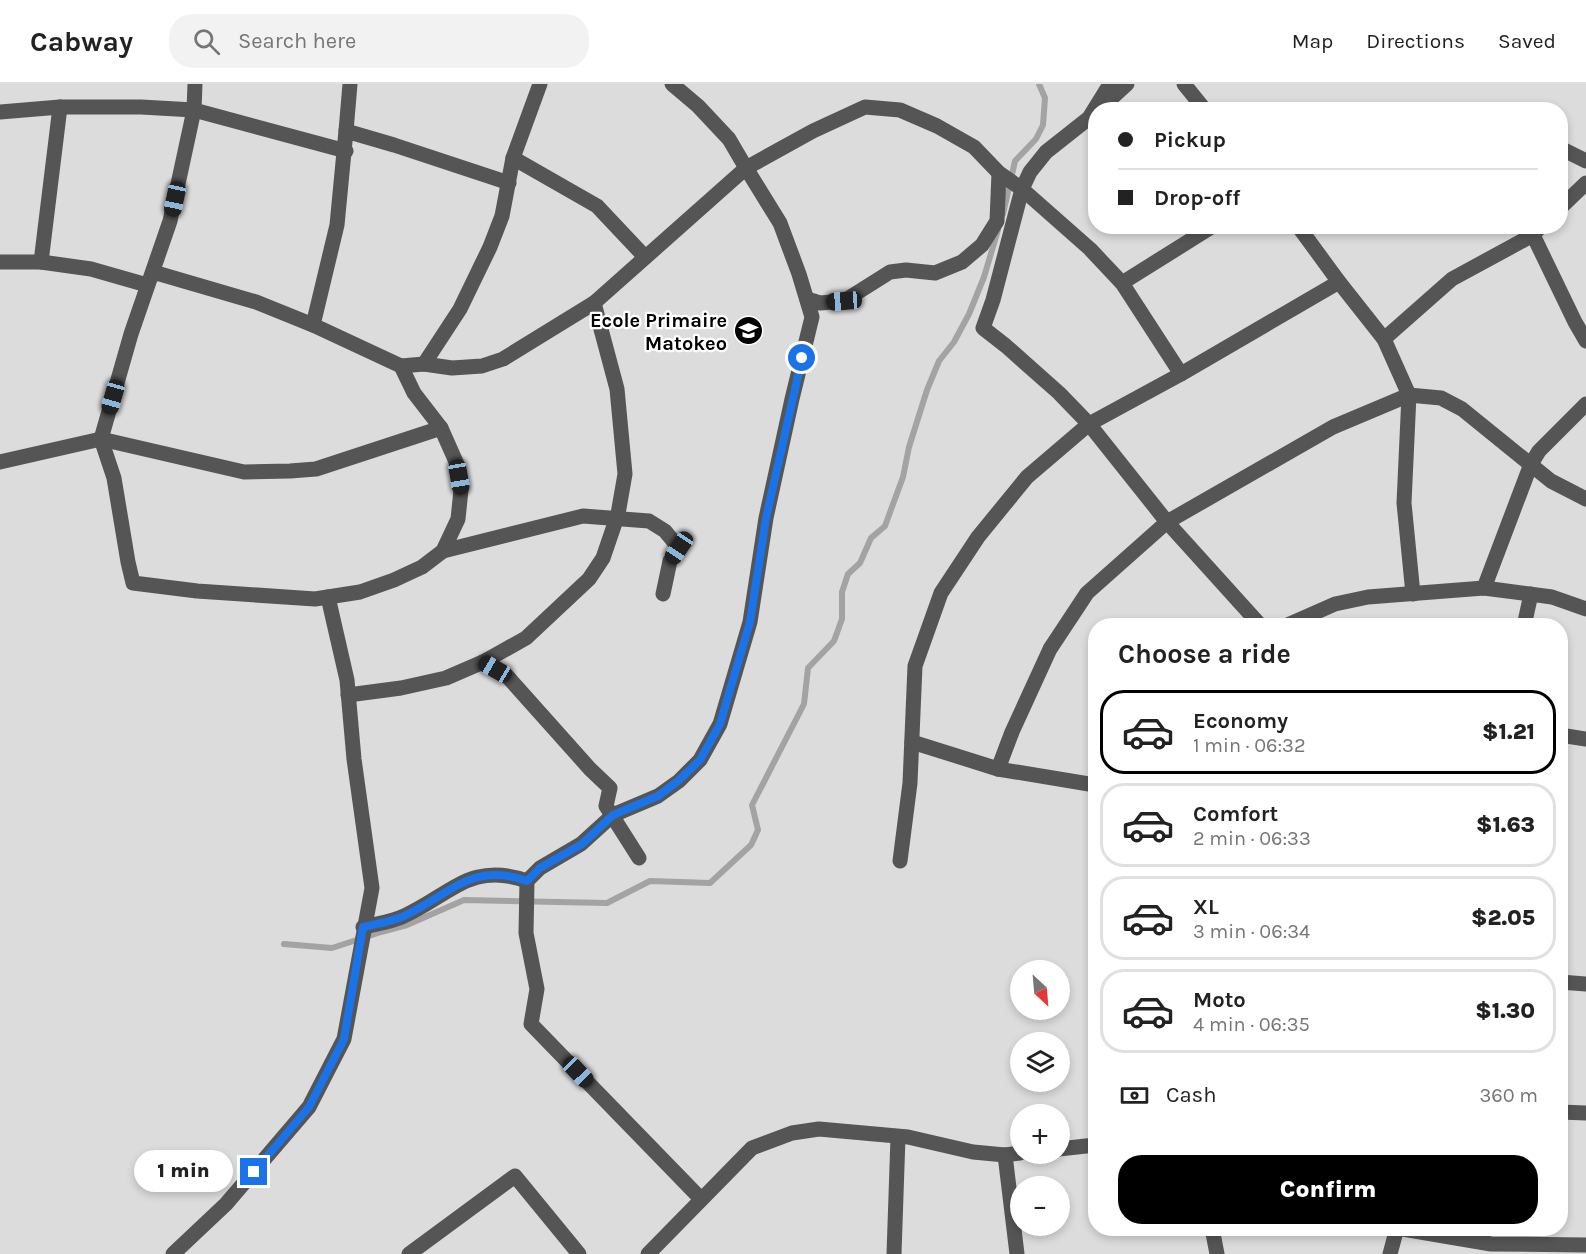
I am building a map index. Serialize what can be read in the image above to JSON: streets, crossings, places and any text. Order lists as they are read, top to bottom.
{
  "places": {
    "school or university": ["Ecole Primaire Matokeo"]
  },
  "north": "bottom right",
  "page": {
    "header": "Cabway",
    "search": "Search here",
    "nav": ["Map", "Directions", "Saved"],
    "banner": ["Pickup", "Drop-off"],
    "heading": "Choose a ride",
    "list": [
      {
        "name": "Economy",
        "note": "1 min · 06:32",
        "value": "$1.21"
      },
      {
        "name": "Comfort",
        "note": "2 min · 06:33",
        "value": "$1.63"
      },
      {
        "name": "XL",
        "note": "3 min · 06:34",
        "value": "$2.05"
      },
      {
        "name": "Moto",
        "note": "4 min · 06:35",
        "value": "$1.30"
      }
    ],
    "map_buttons": ["+", "−"],
    "pay": ["Cash", "360 m"],
    "buttons": "Confirm",
    "bubble": "1 min"
  }
}
